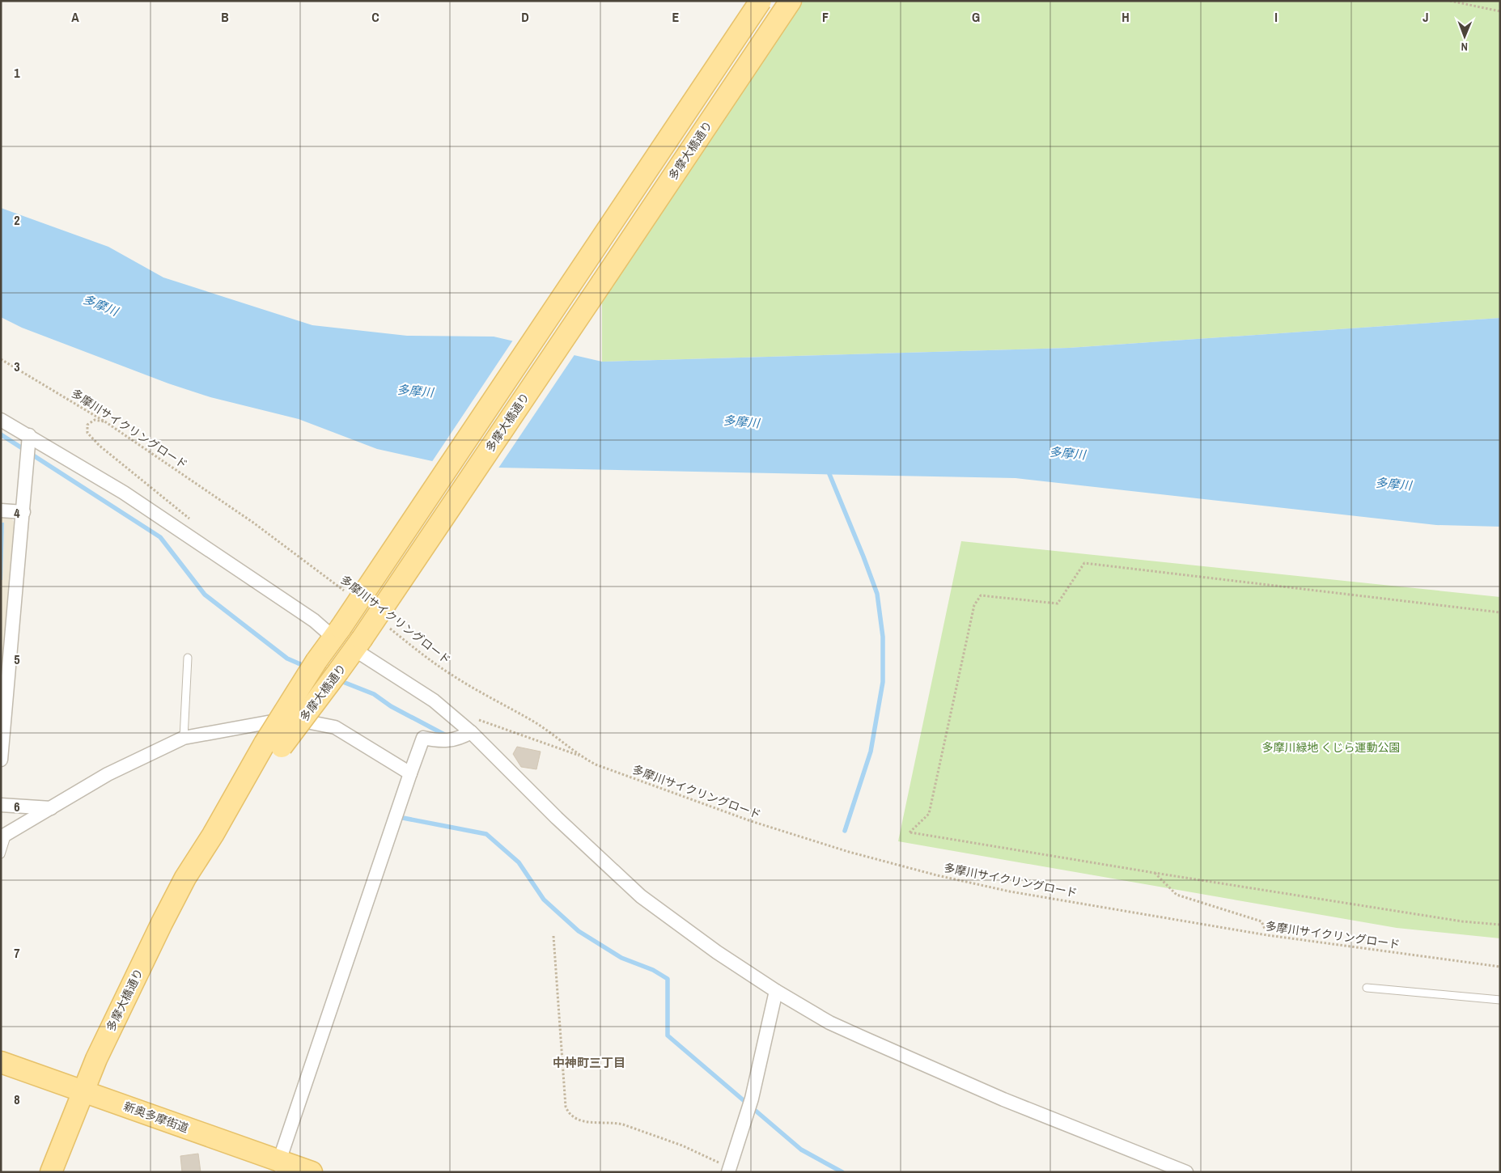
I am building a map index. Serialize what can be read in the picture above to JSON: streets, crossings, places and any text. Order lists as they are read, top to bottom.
{
  "streets": {
    "main road": ["多摩大橋通り", "新奥多摩街道"],
    "path": ["多摩川サイクリングロード"]
  },
  "crossings": [
    ["多摩大橋通り", "新奥多摩街道"]
  ],
  "districts": ["中神町三丁目"],
  "water": ["多摩川"],
  "parks": ["多摩川緑地 くじら運動公園"],
  "north": "bottom",
  "grid": {
    "columns": [
      "A",
      "B",
      "C",
      "D",
      "E",
      "F",
      "G",
      "H",
      "I",
      "J"
    ],
    "rows": [
      "1",
      "2",
      "3",
      "4",
      "5",
      "6",
      "7",
      "8"
    ]
  }
}
